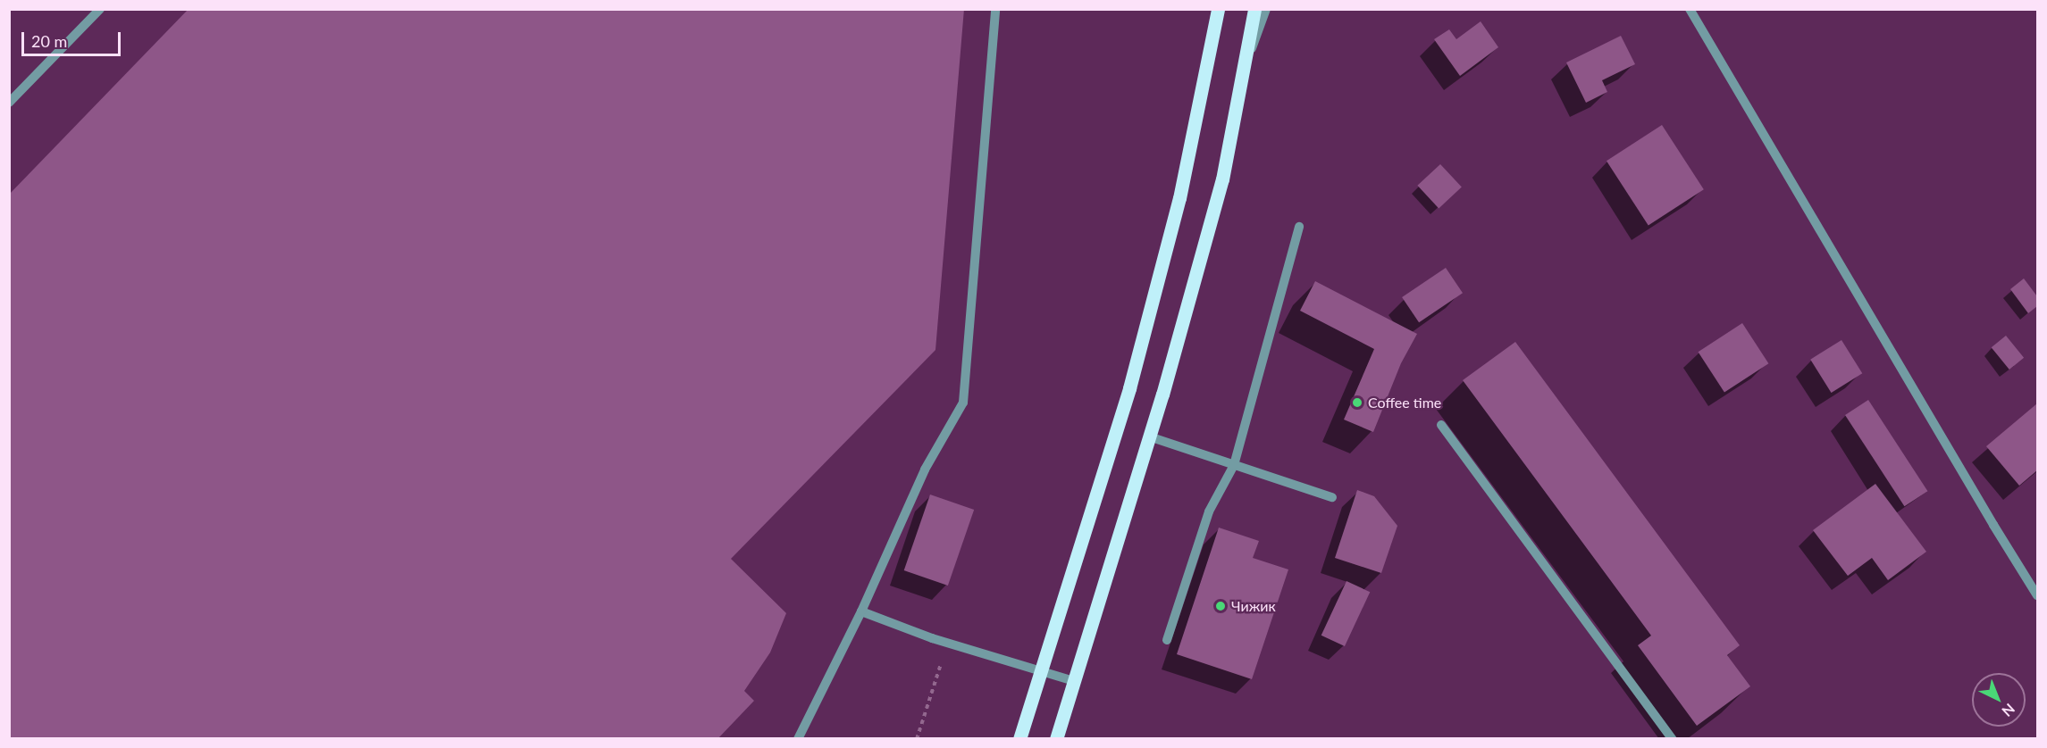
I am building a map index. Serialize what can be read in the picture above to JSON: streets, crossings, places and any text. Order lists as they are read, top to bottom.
{
  "places": ["Coffee time", "Чижик"],
  "scale_bar": "20 m",
  "north": "bottom right"
}
